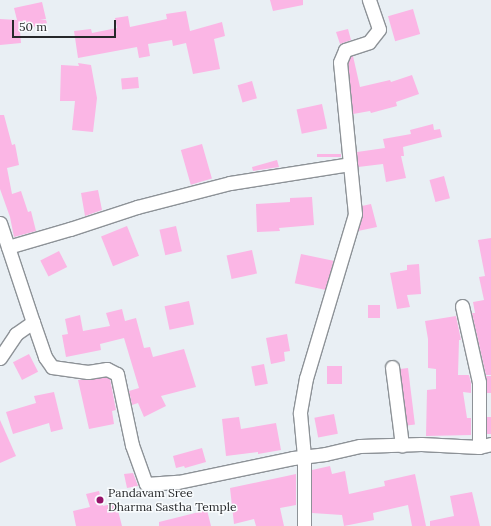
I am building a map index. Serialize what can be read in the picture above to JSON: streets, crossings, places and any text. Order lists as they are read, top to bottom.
{
  "places": ["Pandavam Sree Dharma Sastha Temple"],
  "scale_bar": "50 m"
}
